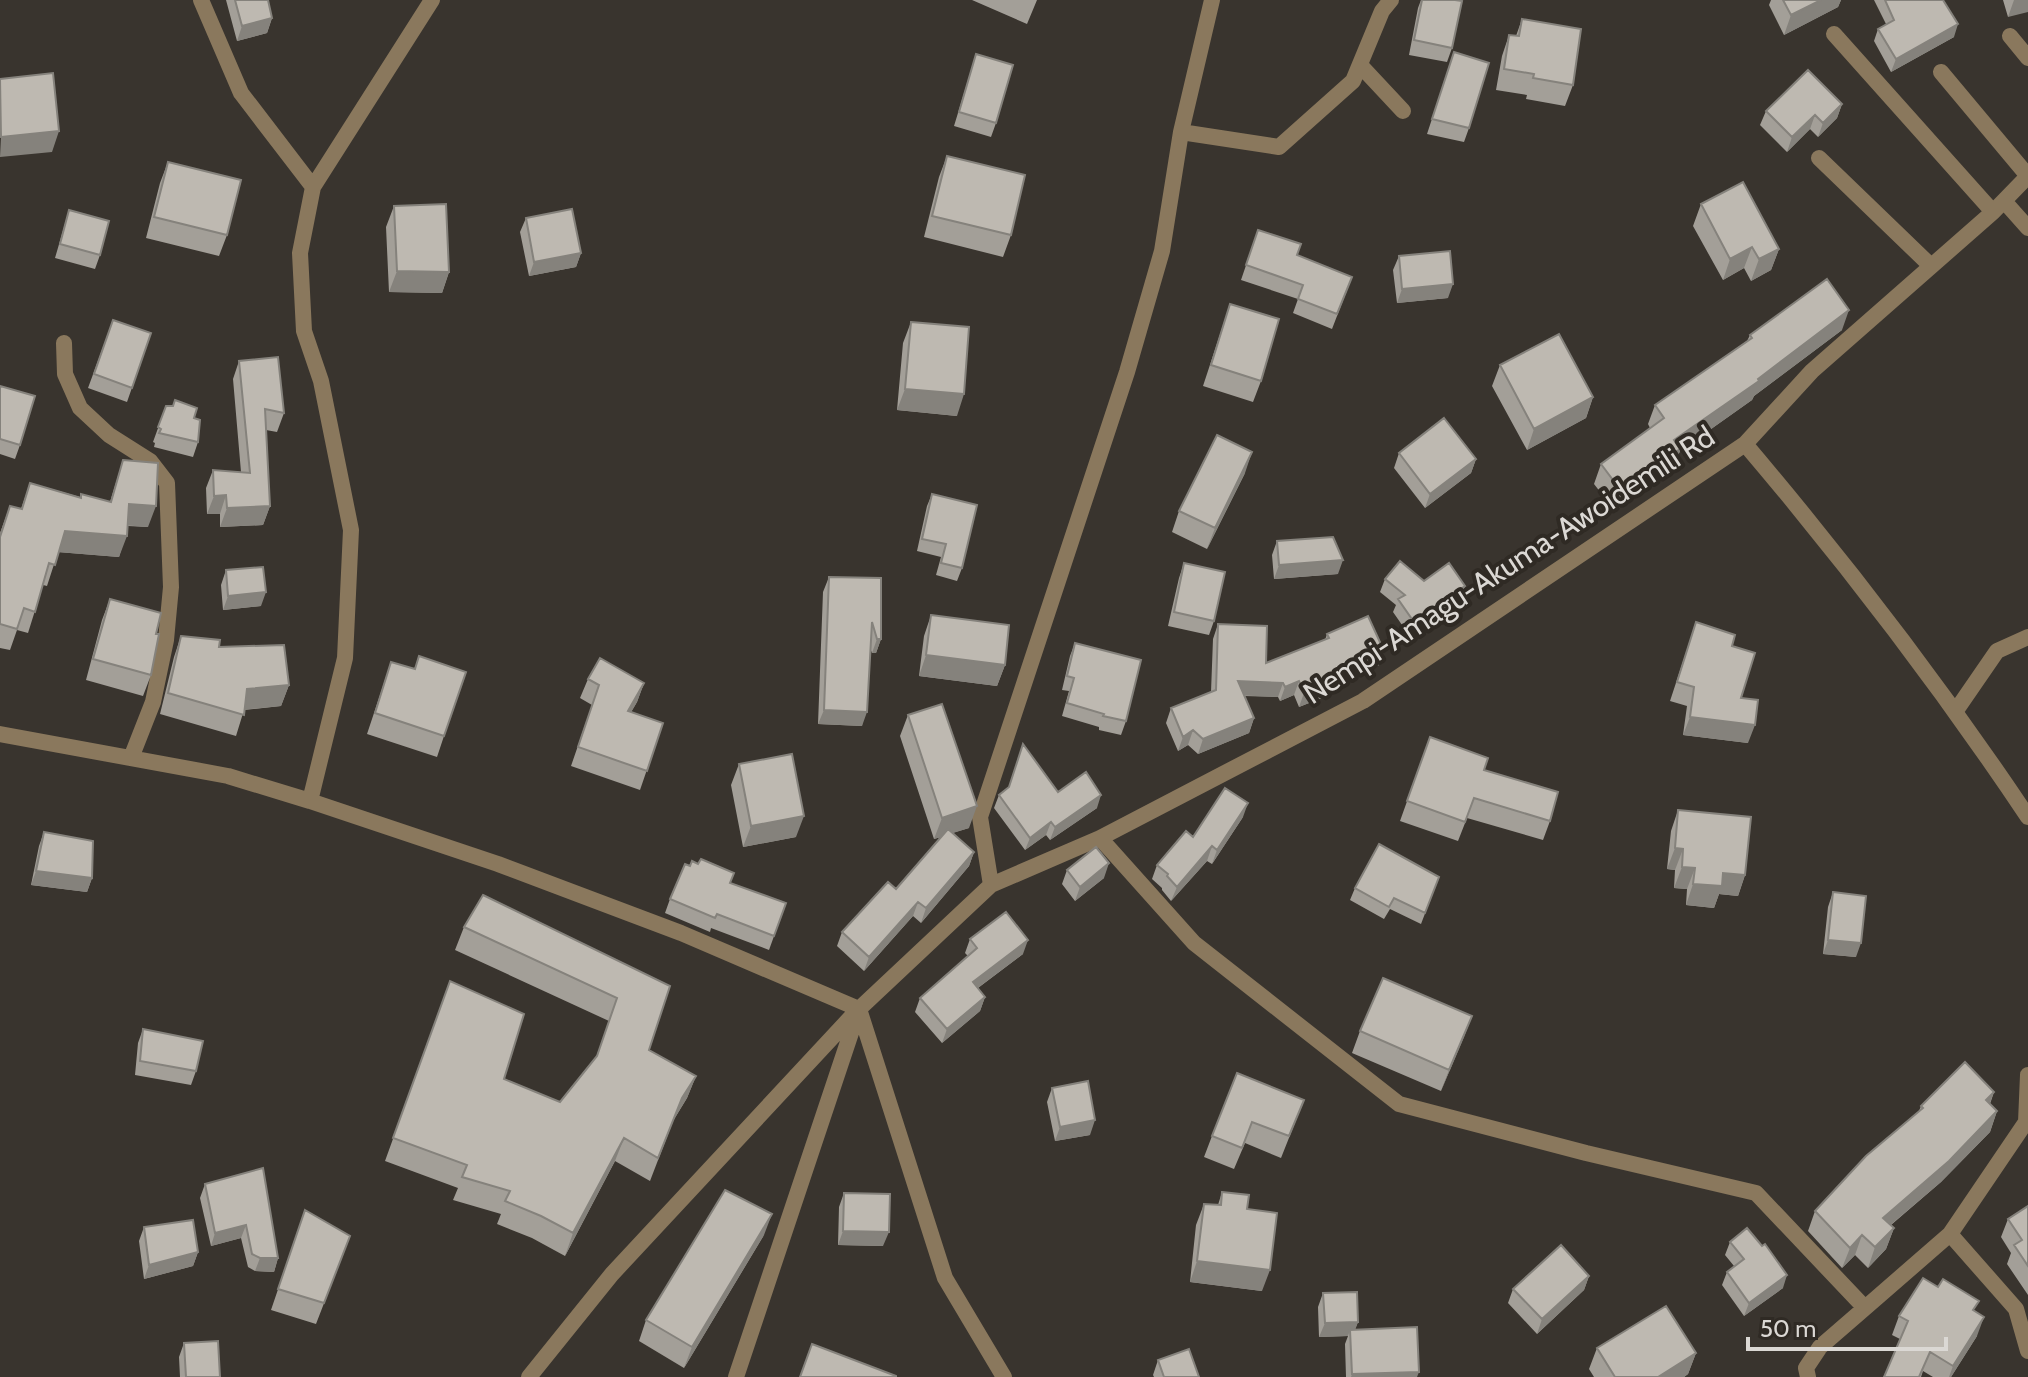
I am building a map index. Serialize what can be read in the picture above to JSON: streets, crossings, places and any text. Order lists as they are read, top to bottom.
{
  "streets": {
    "street": ["Nempi-Amagu-Akuma-Awoidemili Rd"]
  },
  "scale_bar": "50 m"
}
